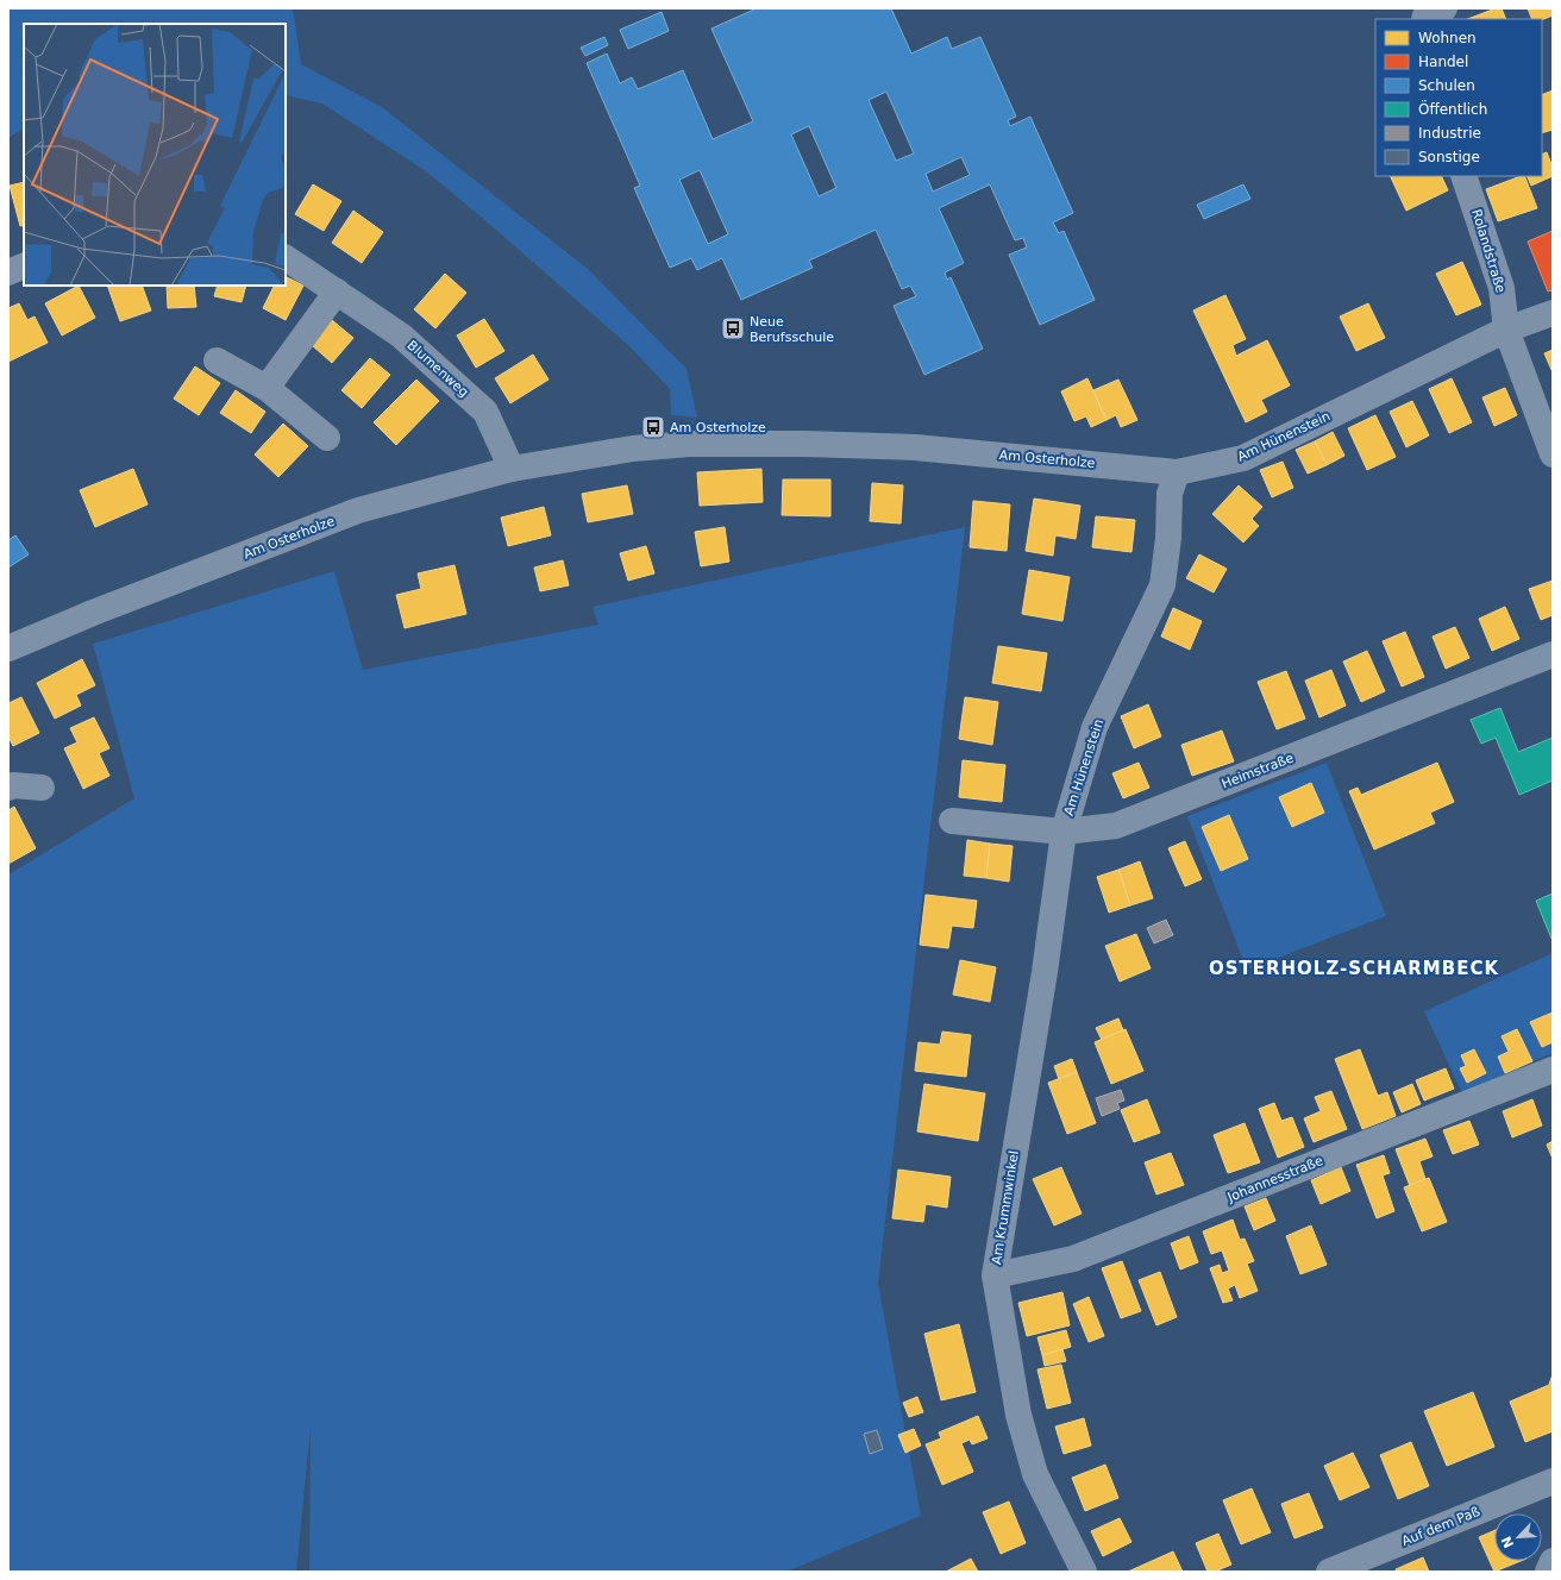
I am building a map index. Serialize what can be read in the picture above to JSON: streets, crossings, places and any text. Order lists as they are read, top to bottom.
{
  "streets": {
    "street": [
      "Rolandstraße",
      "Blumenweg",
      "Am Hünenstein",
      "Am Osterholze",
      "Heimstraße",
      "Johannesstraße",
      "Am Krummwinkel",
      "Auf dem Paß"
    ]
  },
  "crossings": [
    ["Rolandstraße", "Am Hünenstein"],
    ["Blumenweg", "Am Osterholze"],
    ["Am Hünenstein", "Am Osterholze"],
    ["Am Hünenstein", "Heimstraße"],
    ["Am Hünenstein", "Am Krummwinkel"],
    ["Heimstraße", "Am Krummwinkel"],
    ["Johannesstraße", "Am Krummwinkel"]
  ],
  "districts": ["OSTERHOLZ-SCHARMBECK"],
  "places": {
    "bus stop": ["Neue Berufsschule", "Am Osterholze"]
  },
  "legend": [
    "Wohnen",
    "Handel",
    "Schulen",
    "Öffentlich",
    "Industrie",
    "Sonstige"
  ],
  "north": "bottom left"
}
